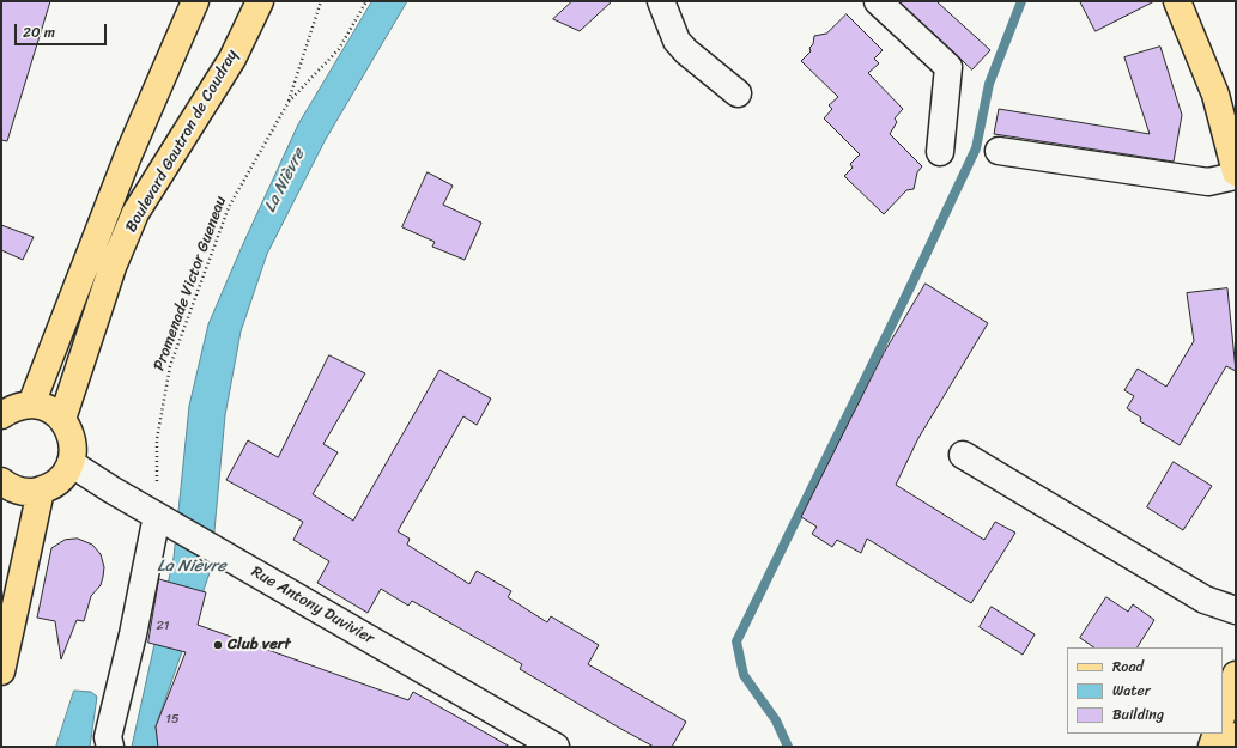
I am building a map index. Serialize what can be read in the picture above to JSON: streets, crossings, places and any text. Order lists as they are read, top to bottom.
{
  "streets": {
    "main road": ["Boulevard Gautron de Coudray"],
    "street": ["Rue Antony Duvivier"],
    "path": ["Promenade Victor Gueneau"]
  },
  "crossings": [
    ["Promenade Victor Gueneau", "Rue Antony Duvivier"]
  ],
  "water": ["La Nièvre"],
  "places": ["Club vert"],
  "house_numbers": ["21", "15"],
  "legend": ["Road", "Water", "Building"],
  "scale_bar": "20 m"
}
